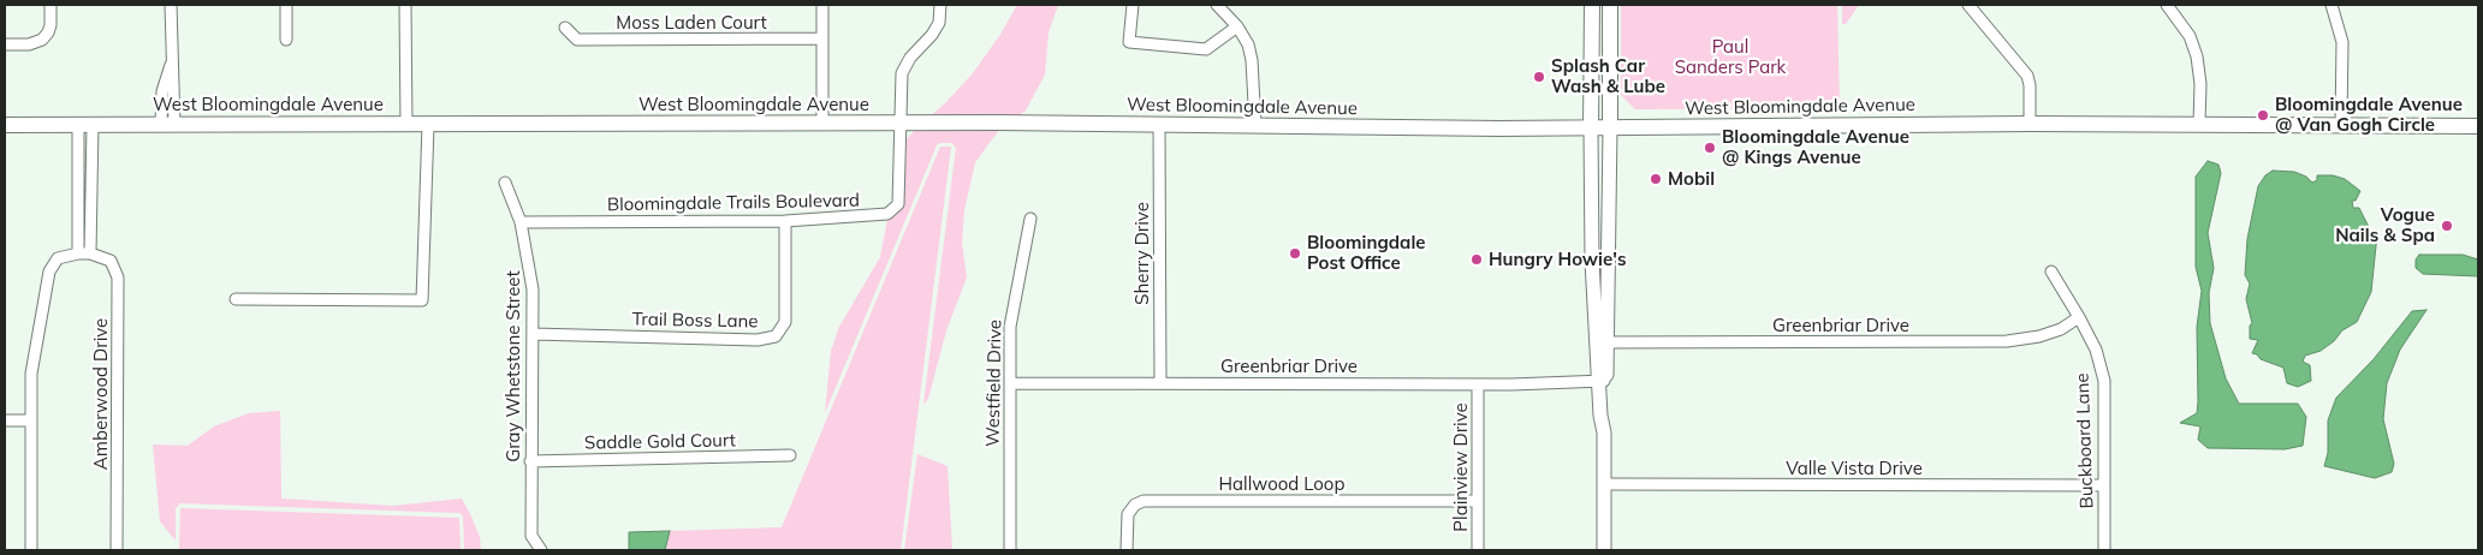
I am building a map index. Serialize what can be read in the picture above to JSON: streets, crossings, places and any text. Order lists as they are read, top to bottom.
{
  "streets": {
    "main road": ["West Bloomingdale Avenue"],
    "street": [
      "Moss Laden Court",
      "Bloomingdale Trails Boulevard",
      "Sherry Drive",
      "Trail Boss Lane",
      "Greenbriar Drive",
      "Gray Whetstone Street",
      "Westfield Drive",
      "Amberwood Drive",
      "Buckboard Lane",
      "Saddle Gold Court",
      "Plainview Drive",
      "Valle Vista Drive",
      "Hallwood Loop"
    ]
  },
  "crossings": [
    ["West Bloomingdale Avenue", "Bloomingdale Trails Boulevard"],
    ["West Bloomingdale Avenue", "Sherry Drive"],
    ["Bloomingdale Trails Boulevard", "Trail Boss Lane"],
    ["Bloomingdale Trails Boulevard", "Gray Whetstone Street"],
    ["Sherry Drive", "Greenbriar Drive"],
    ["Trail Boss Lane", "Gray Whetstone Street"],
    ["Greenbriar Drive", "Westfield Drive"],
    ["Greenbriar Drive", "Buckboard Lane"],
    ["Greenbriar Drive", "Plainview Drive"],
    ["Gray Whetstone Street", "Saddle Gold Court"],
    ["Buckboard Lane", "Valle Vista Drive"],
    ["Plainview Drive", "Hallwood Loop"]
  ],
  "parks": ["Paul Sanders Park"],
  "places": [
    "Splash Car Wash & Lube",
    "Bloomingdale Avenue @ Van Gogh Circle",
    "Bloomingdale Avenue @ Kings Avenue",
    "Mobil",
    "Vogue Nails & Spa",
    "Bloomingdale Post Office",
    "Hungry Howie's"
  ]
}
